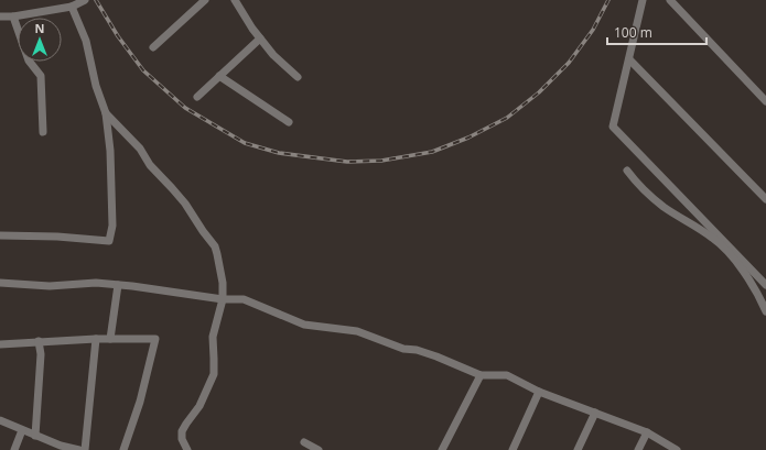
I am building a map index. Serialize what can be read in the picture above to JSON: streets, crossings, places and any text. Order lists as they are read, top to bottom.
{
  "scale_bar": "100 m",
  "north": "top"
}
